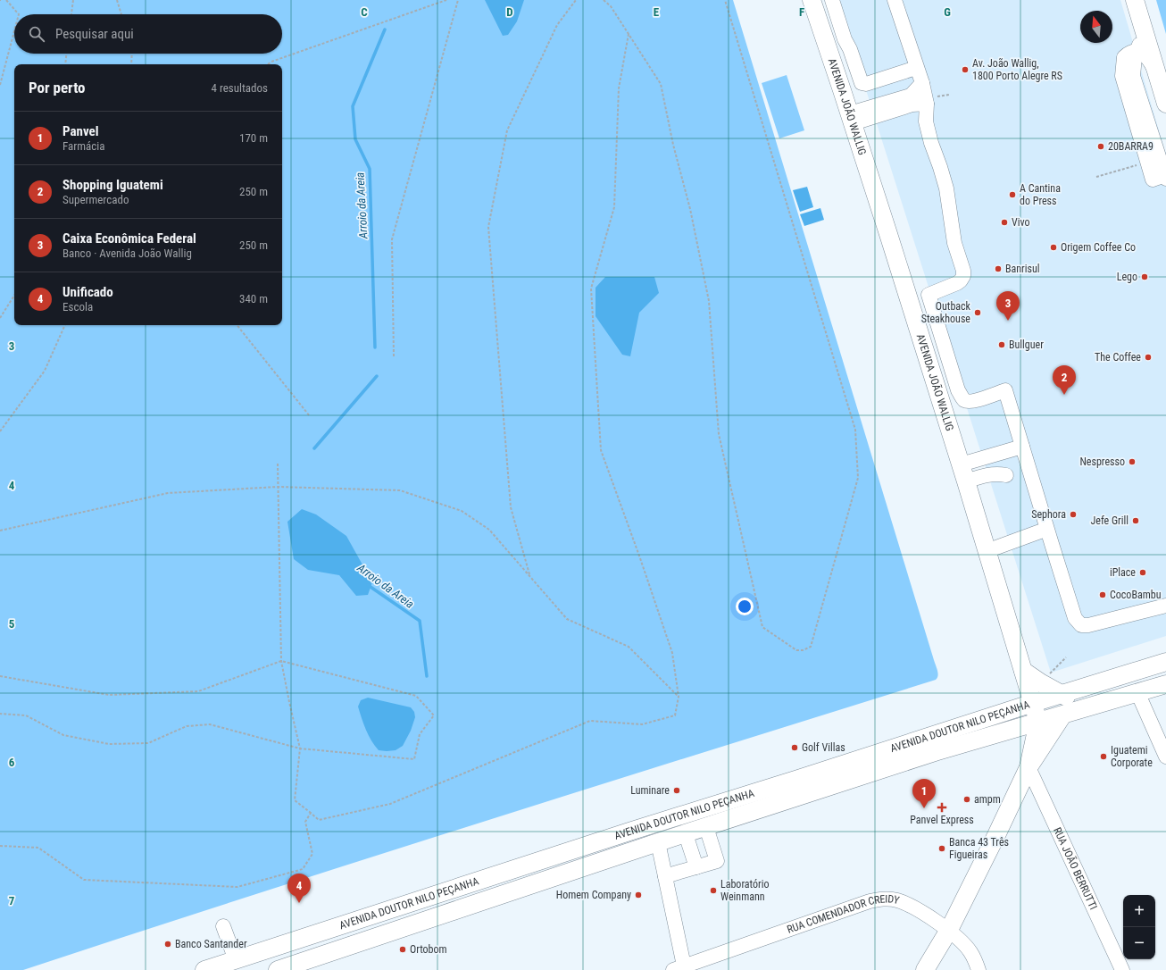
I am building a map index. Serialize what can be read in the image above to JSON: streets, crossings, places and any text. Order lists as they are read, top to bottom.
{
  "streets": {
    "main road": ["AVENIDA JOÃO WALLIG", "AVENIDA DOUTOR NILO PEÇANHA"],
    "street": ["RUA JOÃO BERRUTTI", "RUA COMENDADOR CREIDY"]
  },
  "crossings": [
    ["AVENIDA JOÃO WALLIG", "AVENIDA DOUTOR NILO PEÇANHA"],
    ["AVENIDA JOÃO WALLIG", "RUA JOÃO BERRUTTI"]
  ],
  "water": ["Arroio da Areia"],
  "places": {
    "other": [
      "Av. João Wallig, 1800 Porto Alegre RS",
      "20BARRA9",
      "A Cantina do Press",
      "Vivo",
      "Origem Coffee Co",
      "Banrisul",
      "Lego",
      "Outback Steakhouse",
      "Bullguer",
      "The Coffee",
      "Nespresso",
      "Sephora",
      "Jefe Grill",
      "iPlace",
      "CocoBambu",
      "Golf Villas",
      "Iguatemi Corporate",
      "Luminare",
      "ampm",
      "Banca 43 Três Figueiras",
      "Laboratório Weinmann",
      "Homem Company",
      "Banco Santander",
      "Ortobom"
    ],
    "health": ["Panvel Express"]
  },
  "north": "top",
  "page": {
    "search": "Pesquisar aqui",
    "heading": ["Por perto", "4 resultados"],
    "list": [
      {
        "mark": "1",
        "name": "Panvel",
        "note": "Farmácia",
        "value": "170 m"
      },
      {
        "mark": "2",
        "name": "Shopping Iguatemi",
        "note": "Supermercado",
        "value": "250 m"
      },
      {
        "mark": "3",
        "name": "Caixa Econômica Federal",
        "note": "Banco · Avenida João Wallig",
        "value": "250 m"
      },
      {
        "mark": "4",
        "name": "Unificado",
        "note": "Escola",
        "value": "340 m"
      }
    ],
    "pins": [
      "3",
      "2",
      "1",
      "4"
    ],
    "map_buttons": ["+", "−"]
  },
  "grid": {
    "columns": [
      "C",
      "D",
      "E",
      "F",
      "G"
    ],
    "rows": [
      "3",
      "4",
      "5",
      "6",
      "7"
    ]
  }
}
